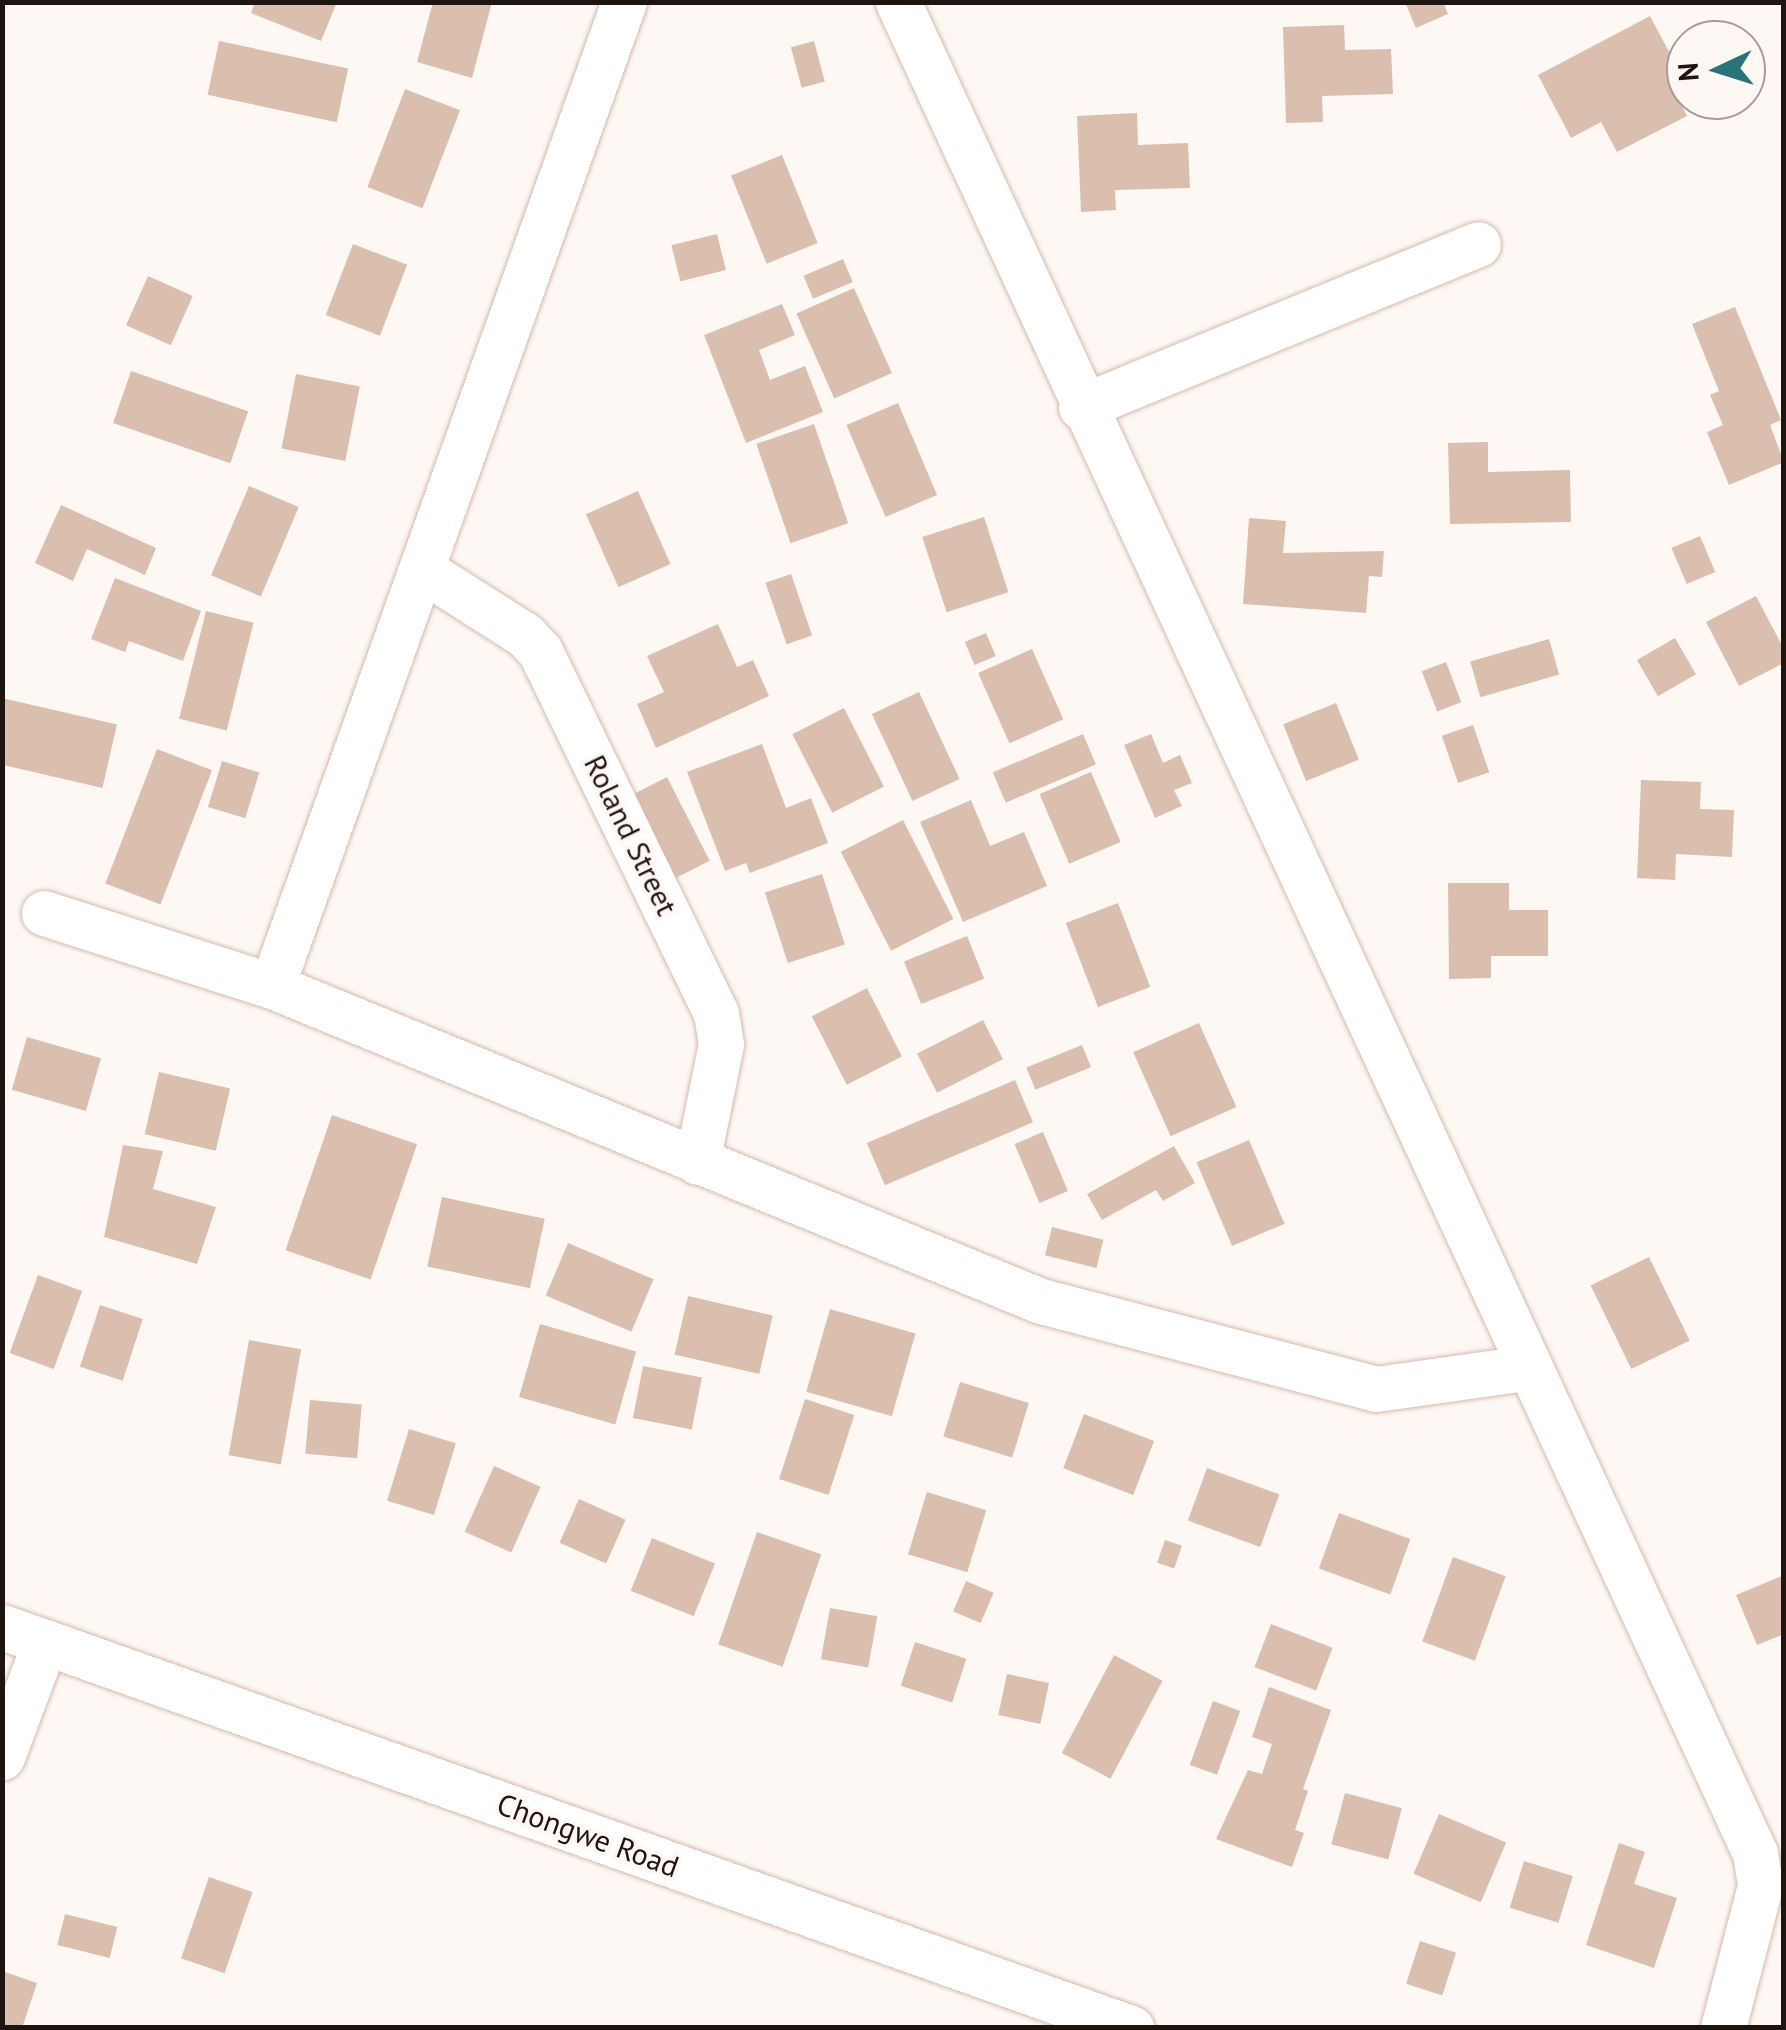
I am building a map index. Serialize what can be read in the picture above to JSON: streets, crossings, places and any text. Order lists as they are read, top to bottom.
{
  "streets": {
    "street": ["Roland Street", "Chongwe Road"]
  },
  "north": "left"
}
